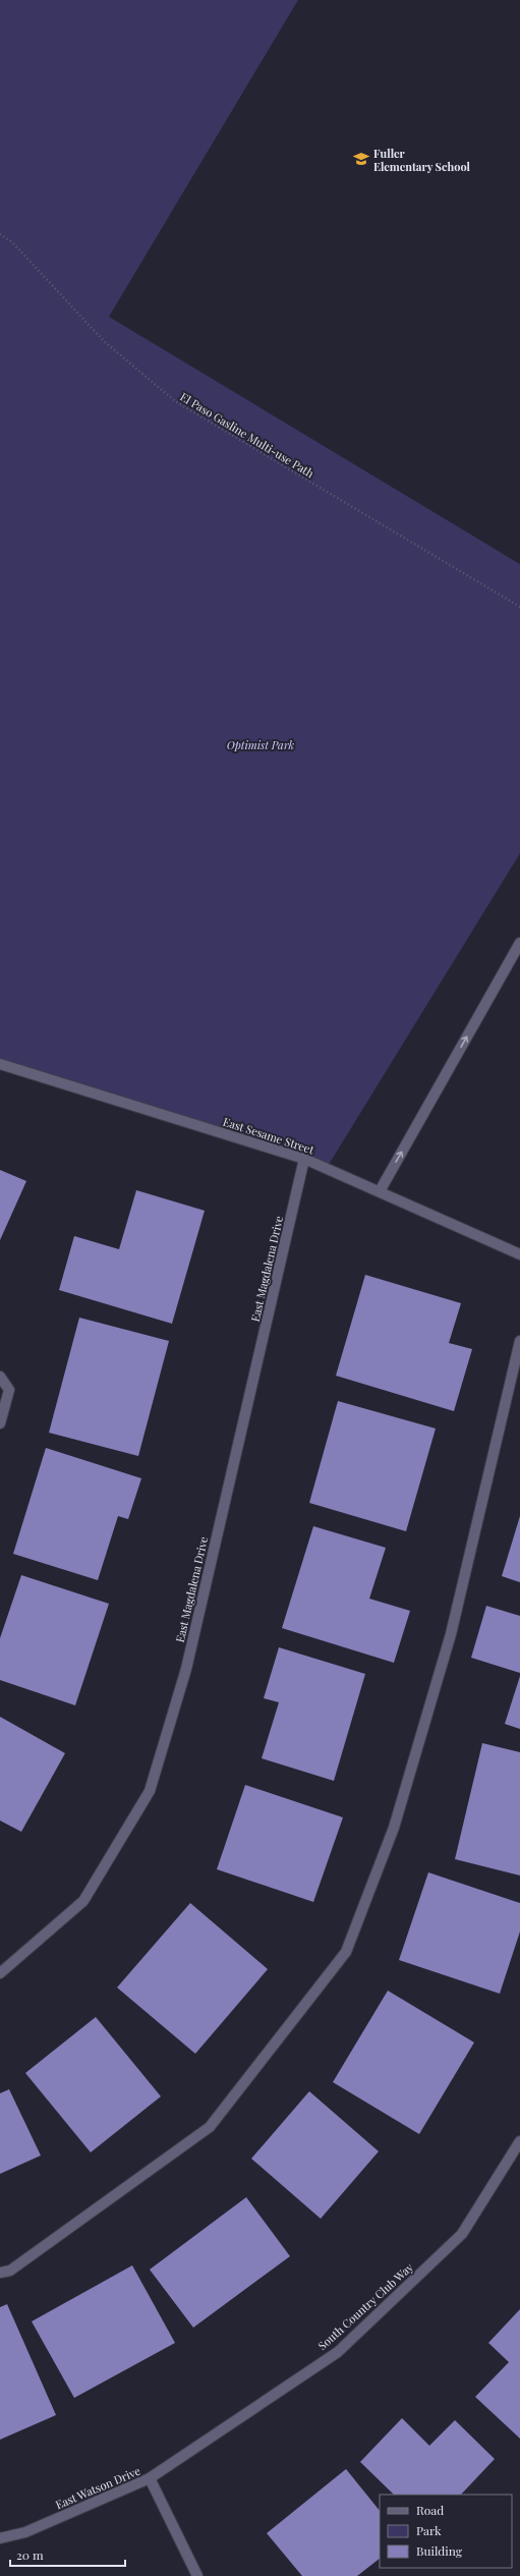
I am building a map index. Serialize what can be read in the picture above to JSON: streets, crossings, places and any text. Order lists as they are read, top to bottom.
{
  "streets": {
    "street": [
      "East Sesame Street",
      "East Magdalena Drive",
      "South Country Club Way",
      "East Watson Drive"
    ],
    "path": ["El Paso Gasline Multi-use Path"]
  },
  "crossings": [
    ["East Sesame Street", "East Magdalena Drive"],
    ["South Country Club Way", "East Watson Drive"]
  ],
  "parks": ["Optimist Park"],
  "places": {
    "school or university": ["Fuller Elementary School"]
  },
  "legend": ["Road", "Park", "Building"],
  "scale_bar": "20 m"
}
